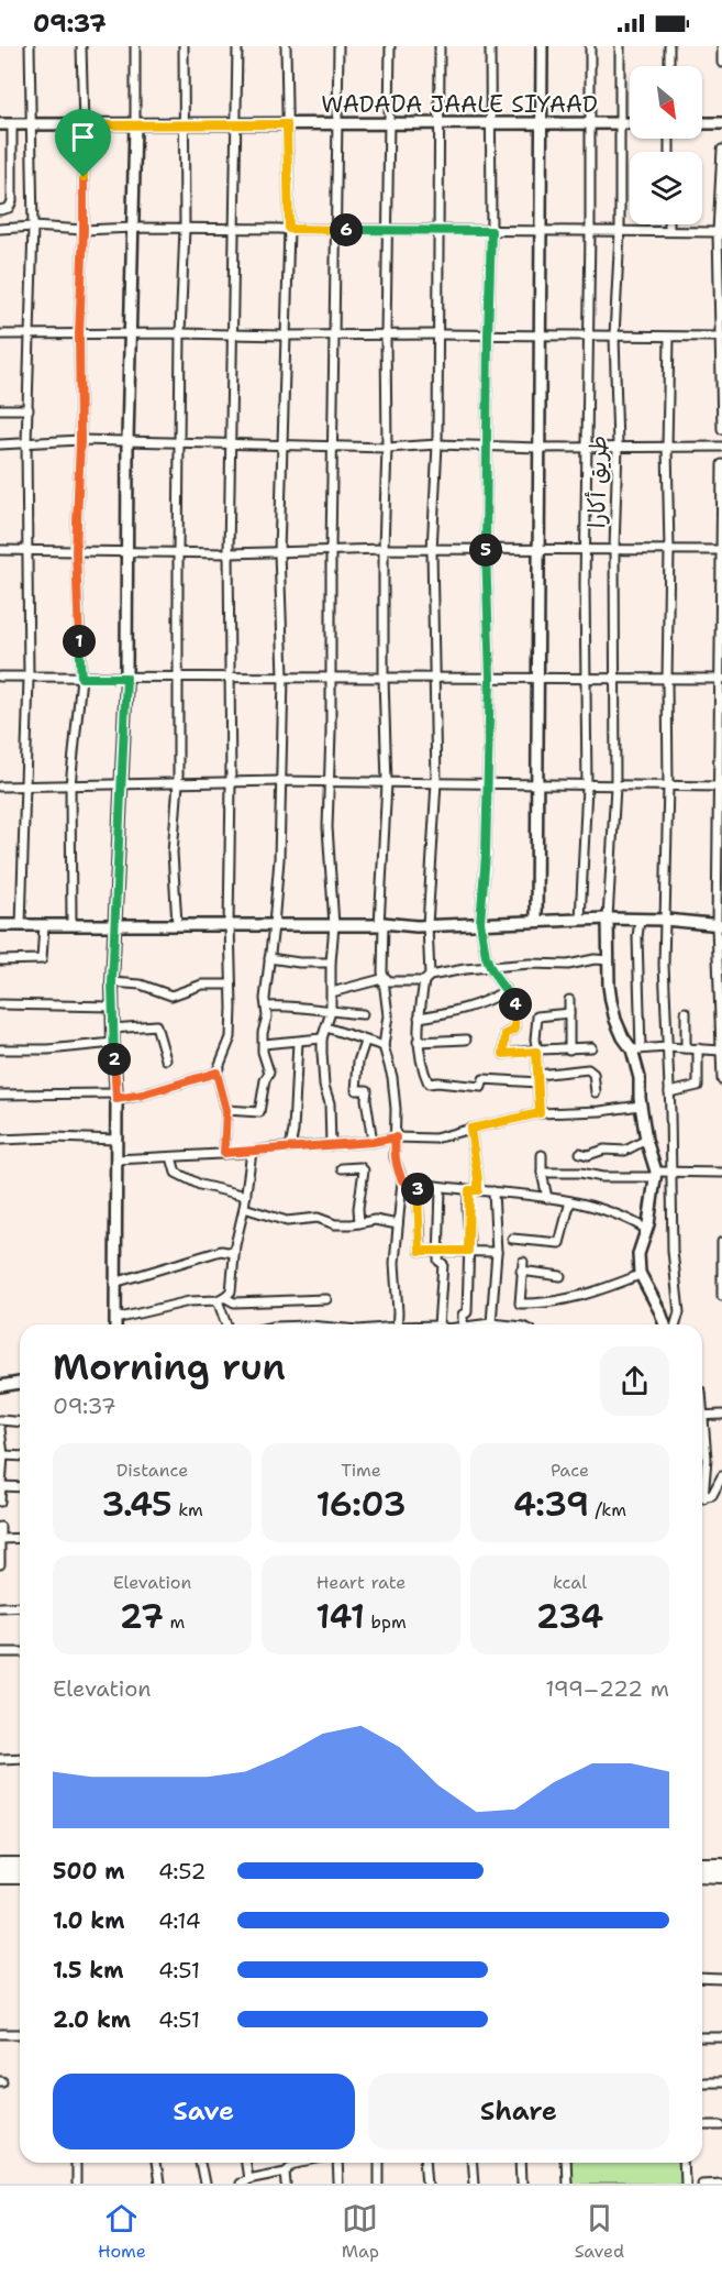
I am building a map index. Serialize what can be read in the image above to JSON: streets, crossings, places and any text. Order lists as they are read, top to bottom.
{
  "streets": {
    "street": ["WADADA JAALE SIYAAD", "طريق أكارا"]
  },
  "crossings": [
    ["WADADA JAALE SIYAAD", "طريق أكارا"]
  ],
  "north": "bottom right",
  "page": {
    "status": "09:37",
    "pins": [
      "6",
      "5",
      "1",
      "4",
      "2",
      "3"
    ],
    "heading": ["Morning run", "09:37"],
    "stats": [
      ["Distance", "3.45 km"],
      ["Time", "16:03"],
      ["Pace", "4:39 /km"],
      ["Elevation", "27 m"],
      ["Heart rate", "141 bpm"],
      ["kcal", "234"]
    ],
    "chart": ["Elevation", "199–222 m"],
    "list": [
      {
        "name": "500 m",
        "note": "4:52"
      },
      {
        "name": "1.0 km",
        "note": "4:14"
      },
      {
        "name": "1.5 km",
        "note": "4:51"
      },
      {
        "name": "2.0 km",
        "note": "4:51"
      }
    ],
    "buttons": ["Save", "Share"],
    "tabs": ["Home", "Map", "Saved"]
  }
}
